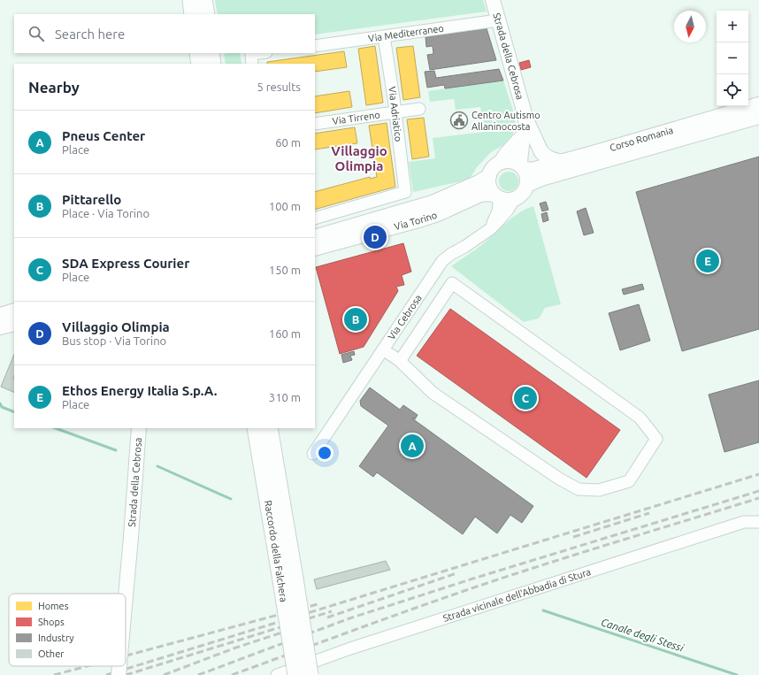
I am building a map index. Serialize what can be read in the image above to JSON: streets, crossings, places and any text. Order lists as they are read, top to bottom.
{
  "streets": {
    "highway": ["Raccordo della Falchera"],
    "main road": ["Strada della Cebrosa", "Corso Romania", "Via Torino"],
    "street": [
      "Via Mediterraneo",
      "Via Adriatico",
      "Via Tirreno",
      "Via Cebrosa",
      "Strada vicinale dell'Abbadia di Stura"
    ]
  },
  "crossings": [
    ["Via Mediterraneo", "Strada della Cebrosa"],
    ["Via Mediterraneo", "Via Adriatico"],
    ["Strada della Cebrosa", "Corso Romania"],
    ["Strada della Cebrosa", "Via Torino"],
    ["Strada della Cebrosa", "Via Cebrosa"],
    ["Via Adriatico", "Via Tirreno"],
    ["Corso Romania", "Via Torino"],
    ["Corso Romania", "Via Cebrosa"],
    ["Via Torino", "Via Cebrosa"]
  ],
  "districts": ["Villaggio Olimpia"],
  "water": ["Canale degli Stessi"],
  "places": {
    "public building": ["Centro Autismo Allaninocosta"]
  },
  "legend": [
    "Homes",
    "Shops",
    "Industry",
    "Other"
  ],
  "north": "bottom",
  "page": {
    "map_buttons": ["+", "−"],
    "search": "Search here",
    "heading": ["Nearby", "5 results"],
    "list": [
      {
        "mark": "A",
        "name": "Pneus Center",
        "note": "Place",
        "value": "60 m"
      },
      {
        "mark": "B",
        "name": "Pittarello",
        "note": "Place · Via Torino",
        "value": "100 m"
      },
      {
        "mark": "C",
        "name": "SDA Express Courier",
        "note": "Place",
        "value": "150 m"
      },
      {
        "mark": "D",
        "name": "Villaggio Olimpia",
        "note": "Bus stop · Via Torino",
        "value": "160 m"
      },
      {
        "mark": "E",
        "name": "Ethos Energy Italia S.p.A.",
        "note": "Place",
        "value": "310 m"
      }
    ],
    "pins": [
      "D",
      "E",
      "B",
      "C",
      "A"
    ]
  }
}
